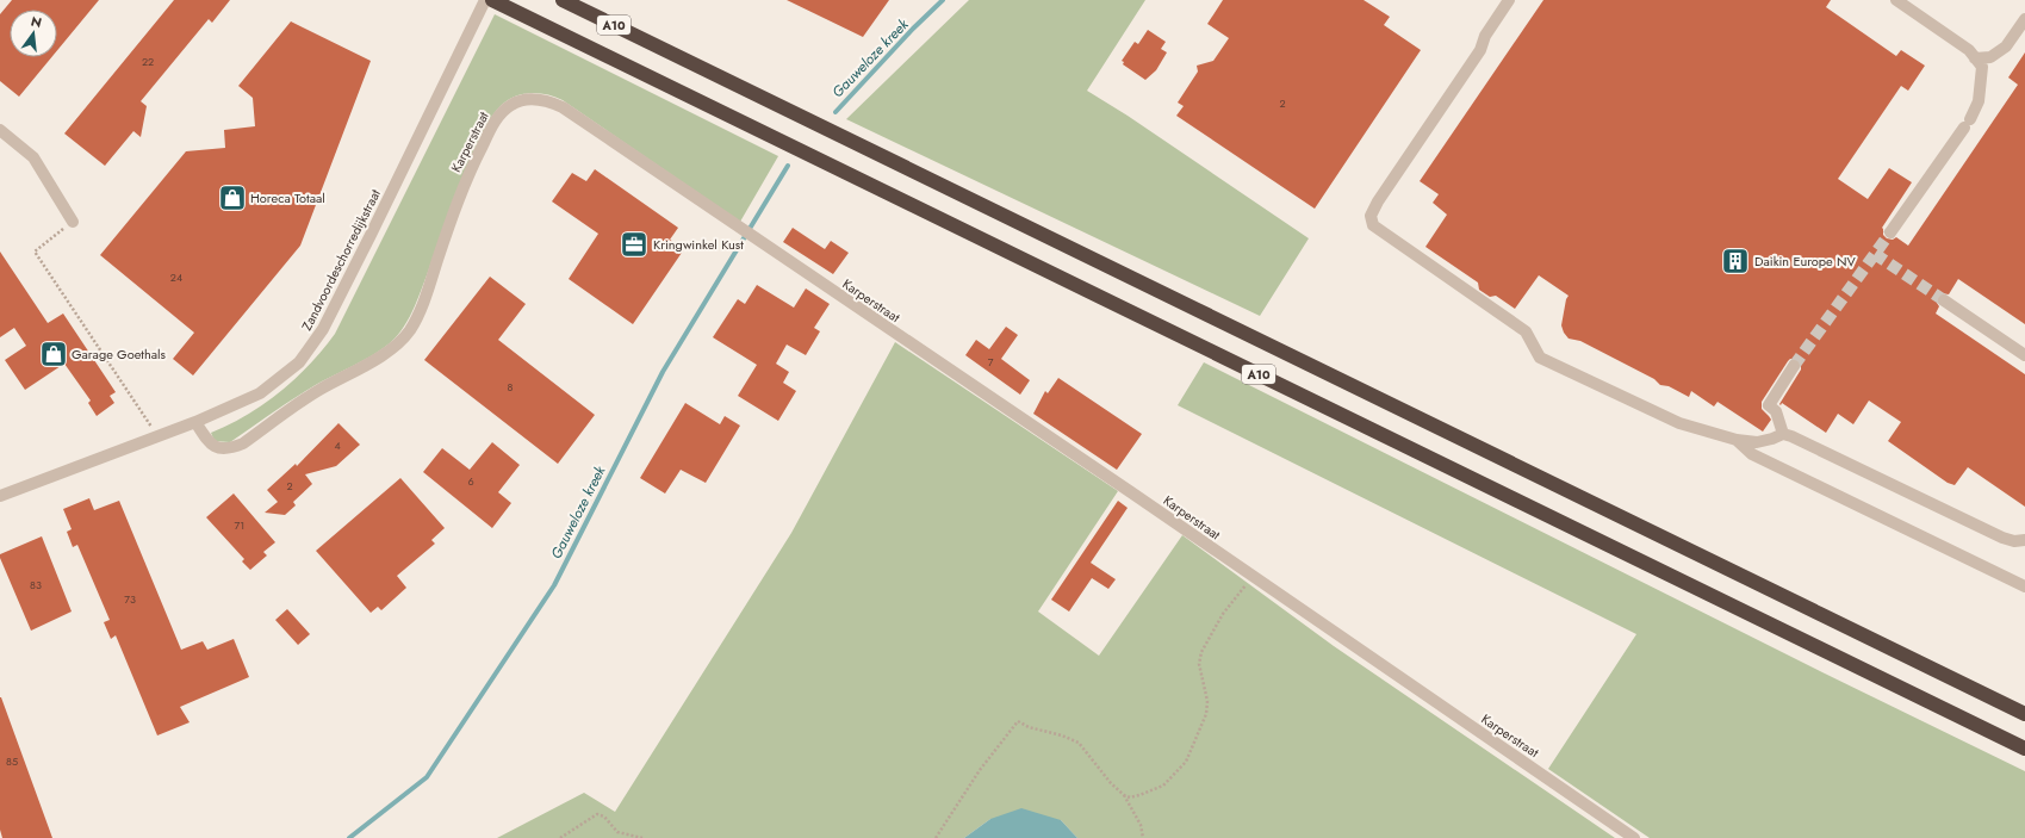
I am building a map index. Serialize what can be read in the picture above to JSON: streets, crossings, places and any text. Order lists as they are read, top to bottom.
{
  "streets": {
    "highway": ["A10"],
    "street": ["Karperstraat", "Zandvoordeschorredijkstraat"]
  },
  "crossings": [
    ["Karperstraat", "Zandvoordeschorredijkstraat"]
  ],
  "water": ["Gauweloze kreek"],
  "places": {
    "shop": ["Horeca Totaal", "Garage Goethals"],
    "office": ["Kringwinkel Kust"],
    "building": ["Daikin Europe NV"]
  },
  "house_numbers": [
    "22",
    "2",
    "24",
    "7",
    "8",
    "4",
    "6",
    "2",
    "71",
    "83",
    "73",
    "85"
  ],
  "north": "top"
}
